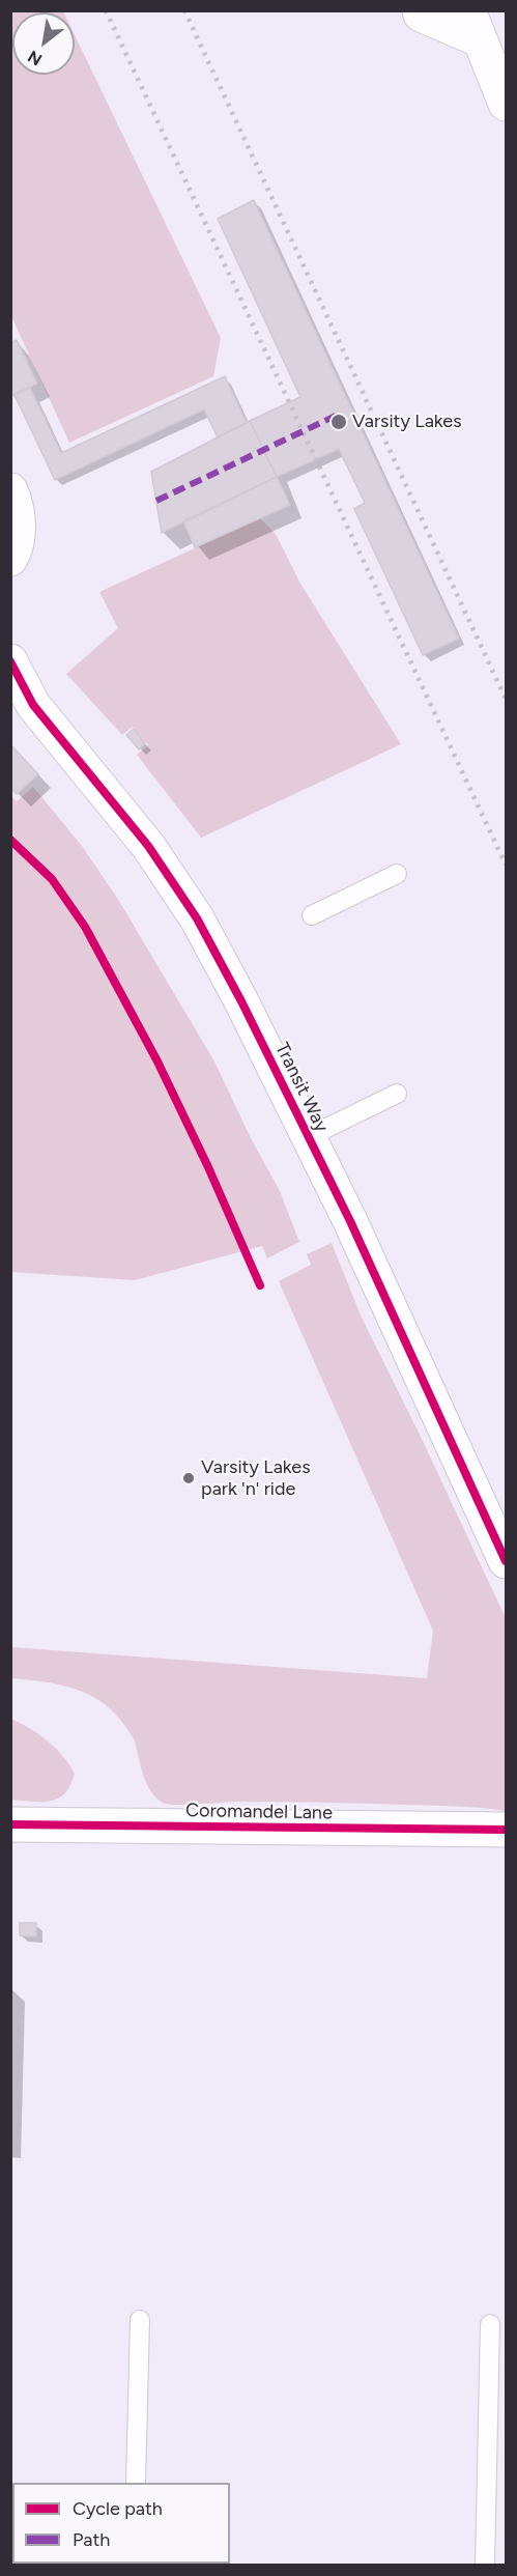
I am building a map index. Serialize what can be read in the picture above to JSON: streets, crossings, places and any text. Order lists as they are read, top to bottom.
{
  "streets": {
    "main road": ["Transit Way", "Coromandel Lane"]
  },
  "places": ["Varsity Lakes", "Varsity Lakes park 'n' ride"],
  "legend": ["Cycle path", "Path"],
  "north": "bottom left"
}
